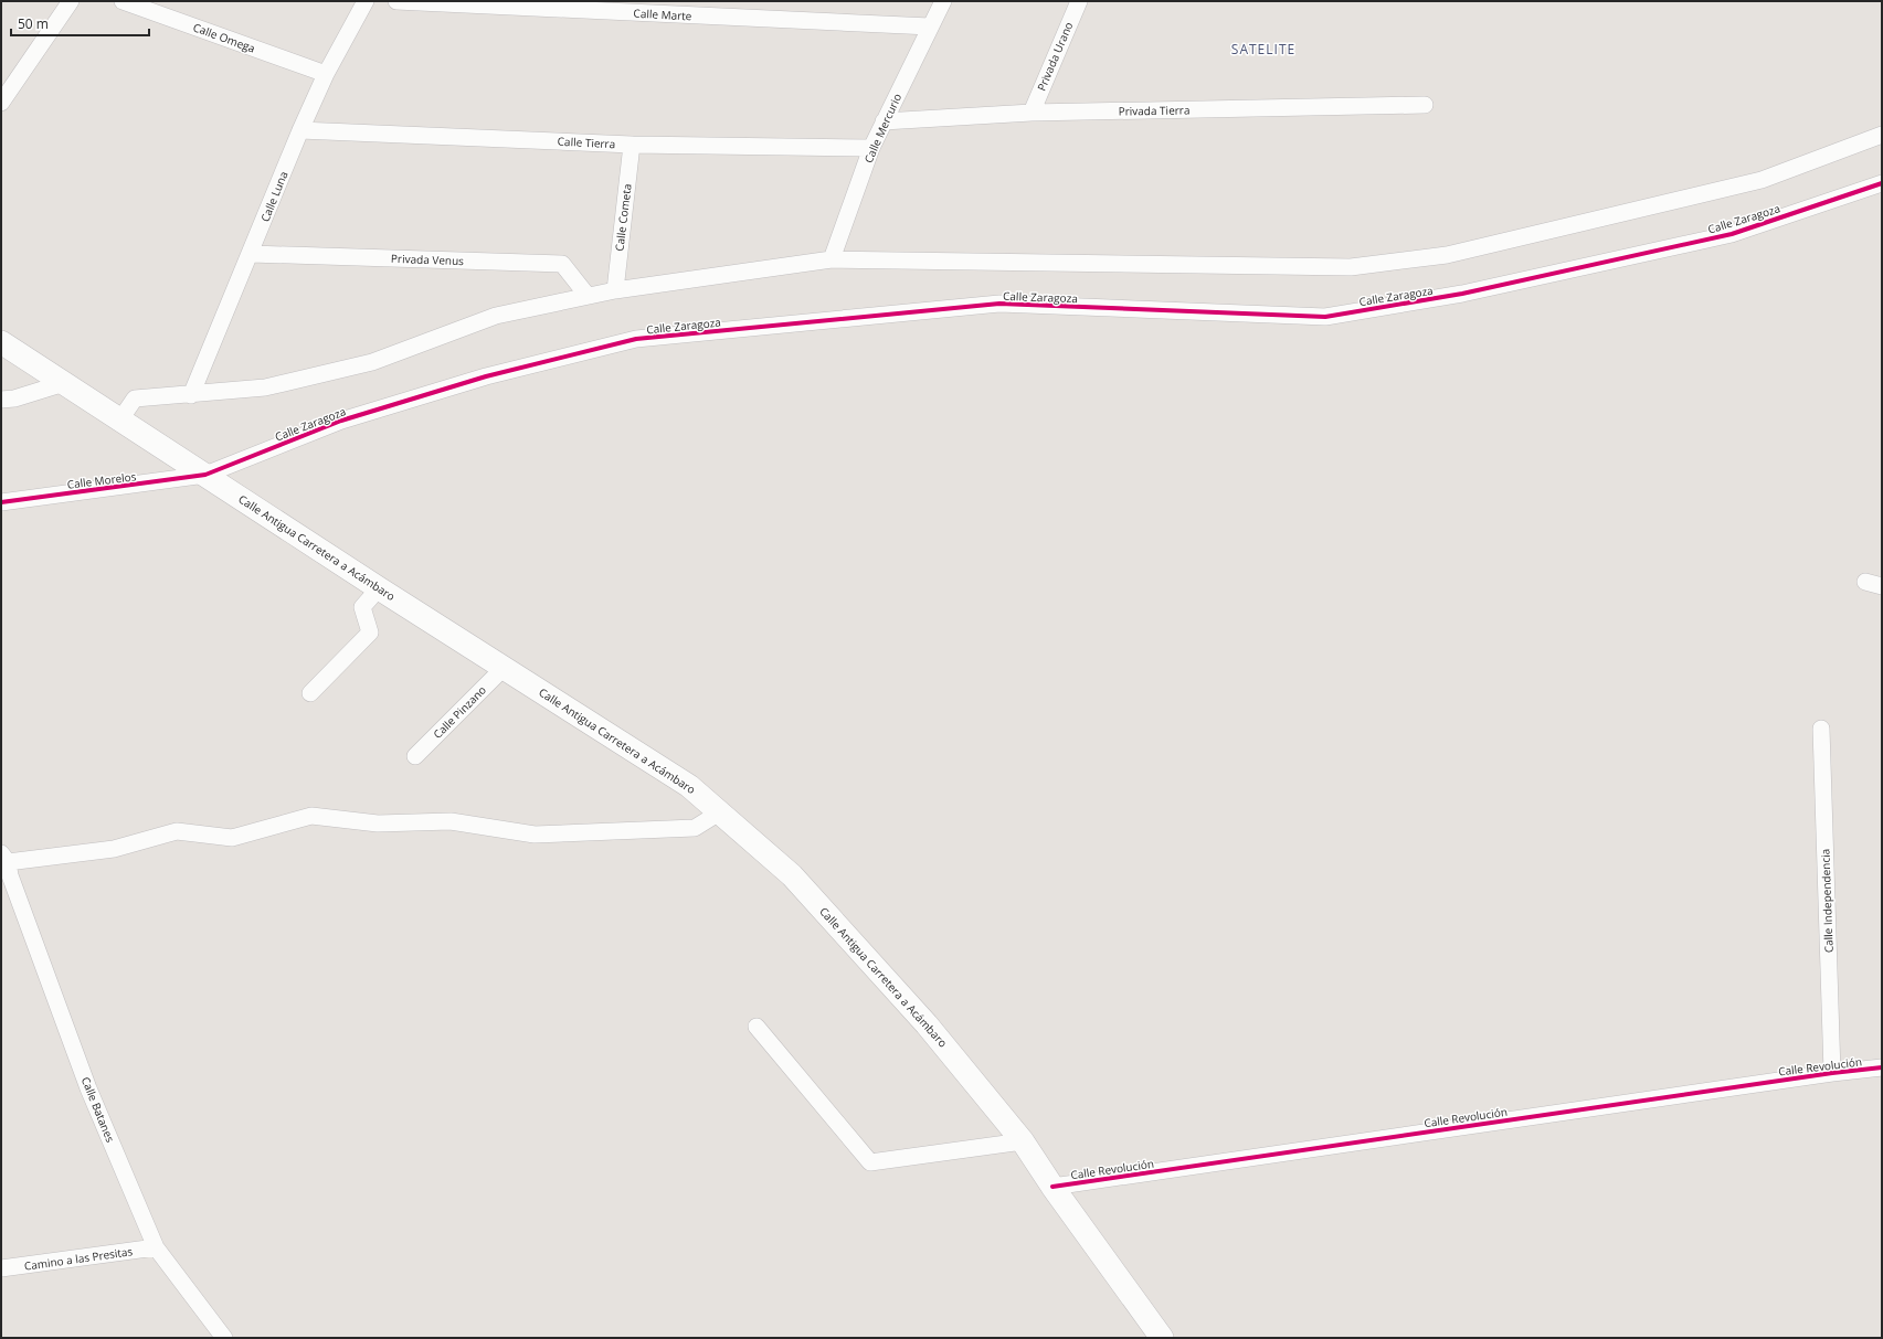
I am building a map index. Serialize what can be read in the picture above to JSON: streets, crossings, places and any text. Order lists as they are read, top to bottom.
{
  "streets": {
    "main road": ["Calle Antigua Carretera a Acámbaro"],
    "street": [
      "Calle Marte",
      "Calle Omega",
      "Privada Urano",
      "Privada Tierra",
      "Calle Mercurio",
      "Calle Tierra",
      "Calle Luna",
      "Calle Cometa",
      "Calle Zaragoza",
      "Privada Venus",
      "Calle Morelos",
      "Calle Pinzano",
      "Calle Independencia",
      "Calle Revolución",
      "Calle Batanes",
      "Camino a las Presitas"
    ]
  },
  "crossings": [
    ["Calle Marte", "Calle Mercurio"],
    ["Calle Omega", "Calle Luna"],
    ["Privada Urano", "Privada Tierra"],
    ["Privada Tierra", "Calle Mercurio"],
    ["Calle Mercurio", "Calle Tierra"],
    ["Calle Tierra", "Calle Luna"],
    ["Calle Tierra", "Calle Cometa"],
    ["Calle Luna", "Privada Venus"],
    ["Calle Zaragoza", "Calle Morelos"],
    ["Calle Zaragoza", "Calle Antigua Carretera a Acámbaro"],
    ["Calle Morelos", "Calle Antigua Carretera a Acámbaro"],
    ["Calle Antigua Carretera a Acámbaro", "Calle Pinzano"],
    ["Calle Antigua Carretera a Acámbaro", "Calle Revolución"],
    ["Calle Independencia", "Calle Revolución"],
    ["Calle Batanes", "Camino a las Presitas"]
  ],
  "districts": ["SATELITE"],
  "scale_bar": "50 m"
}
